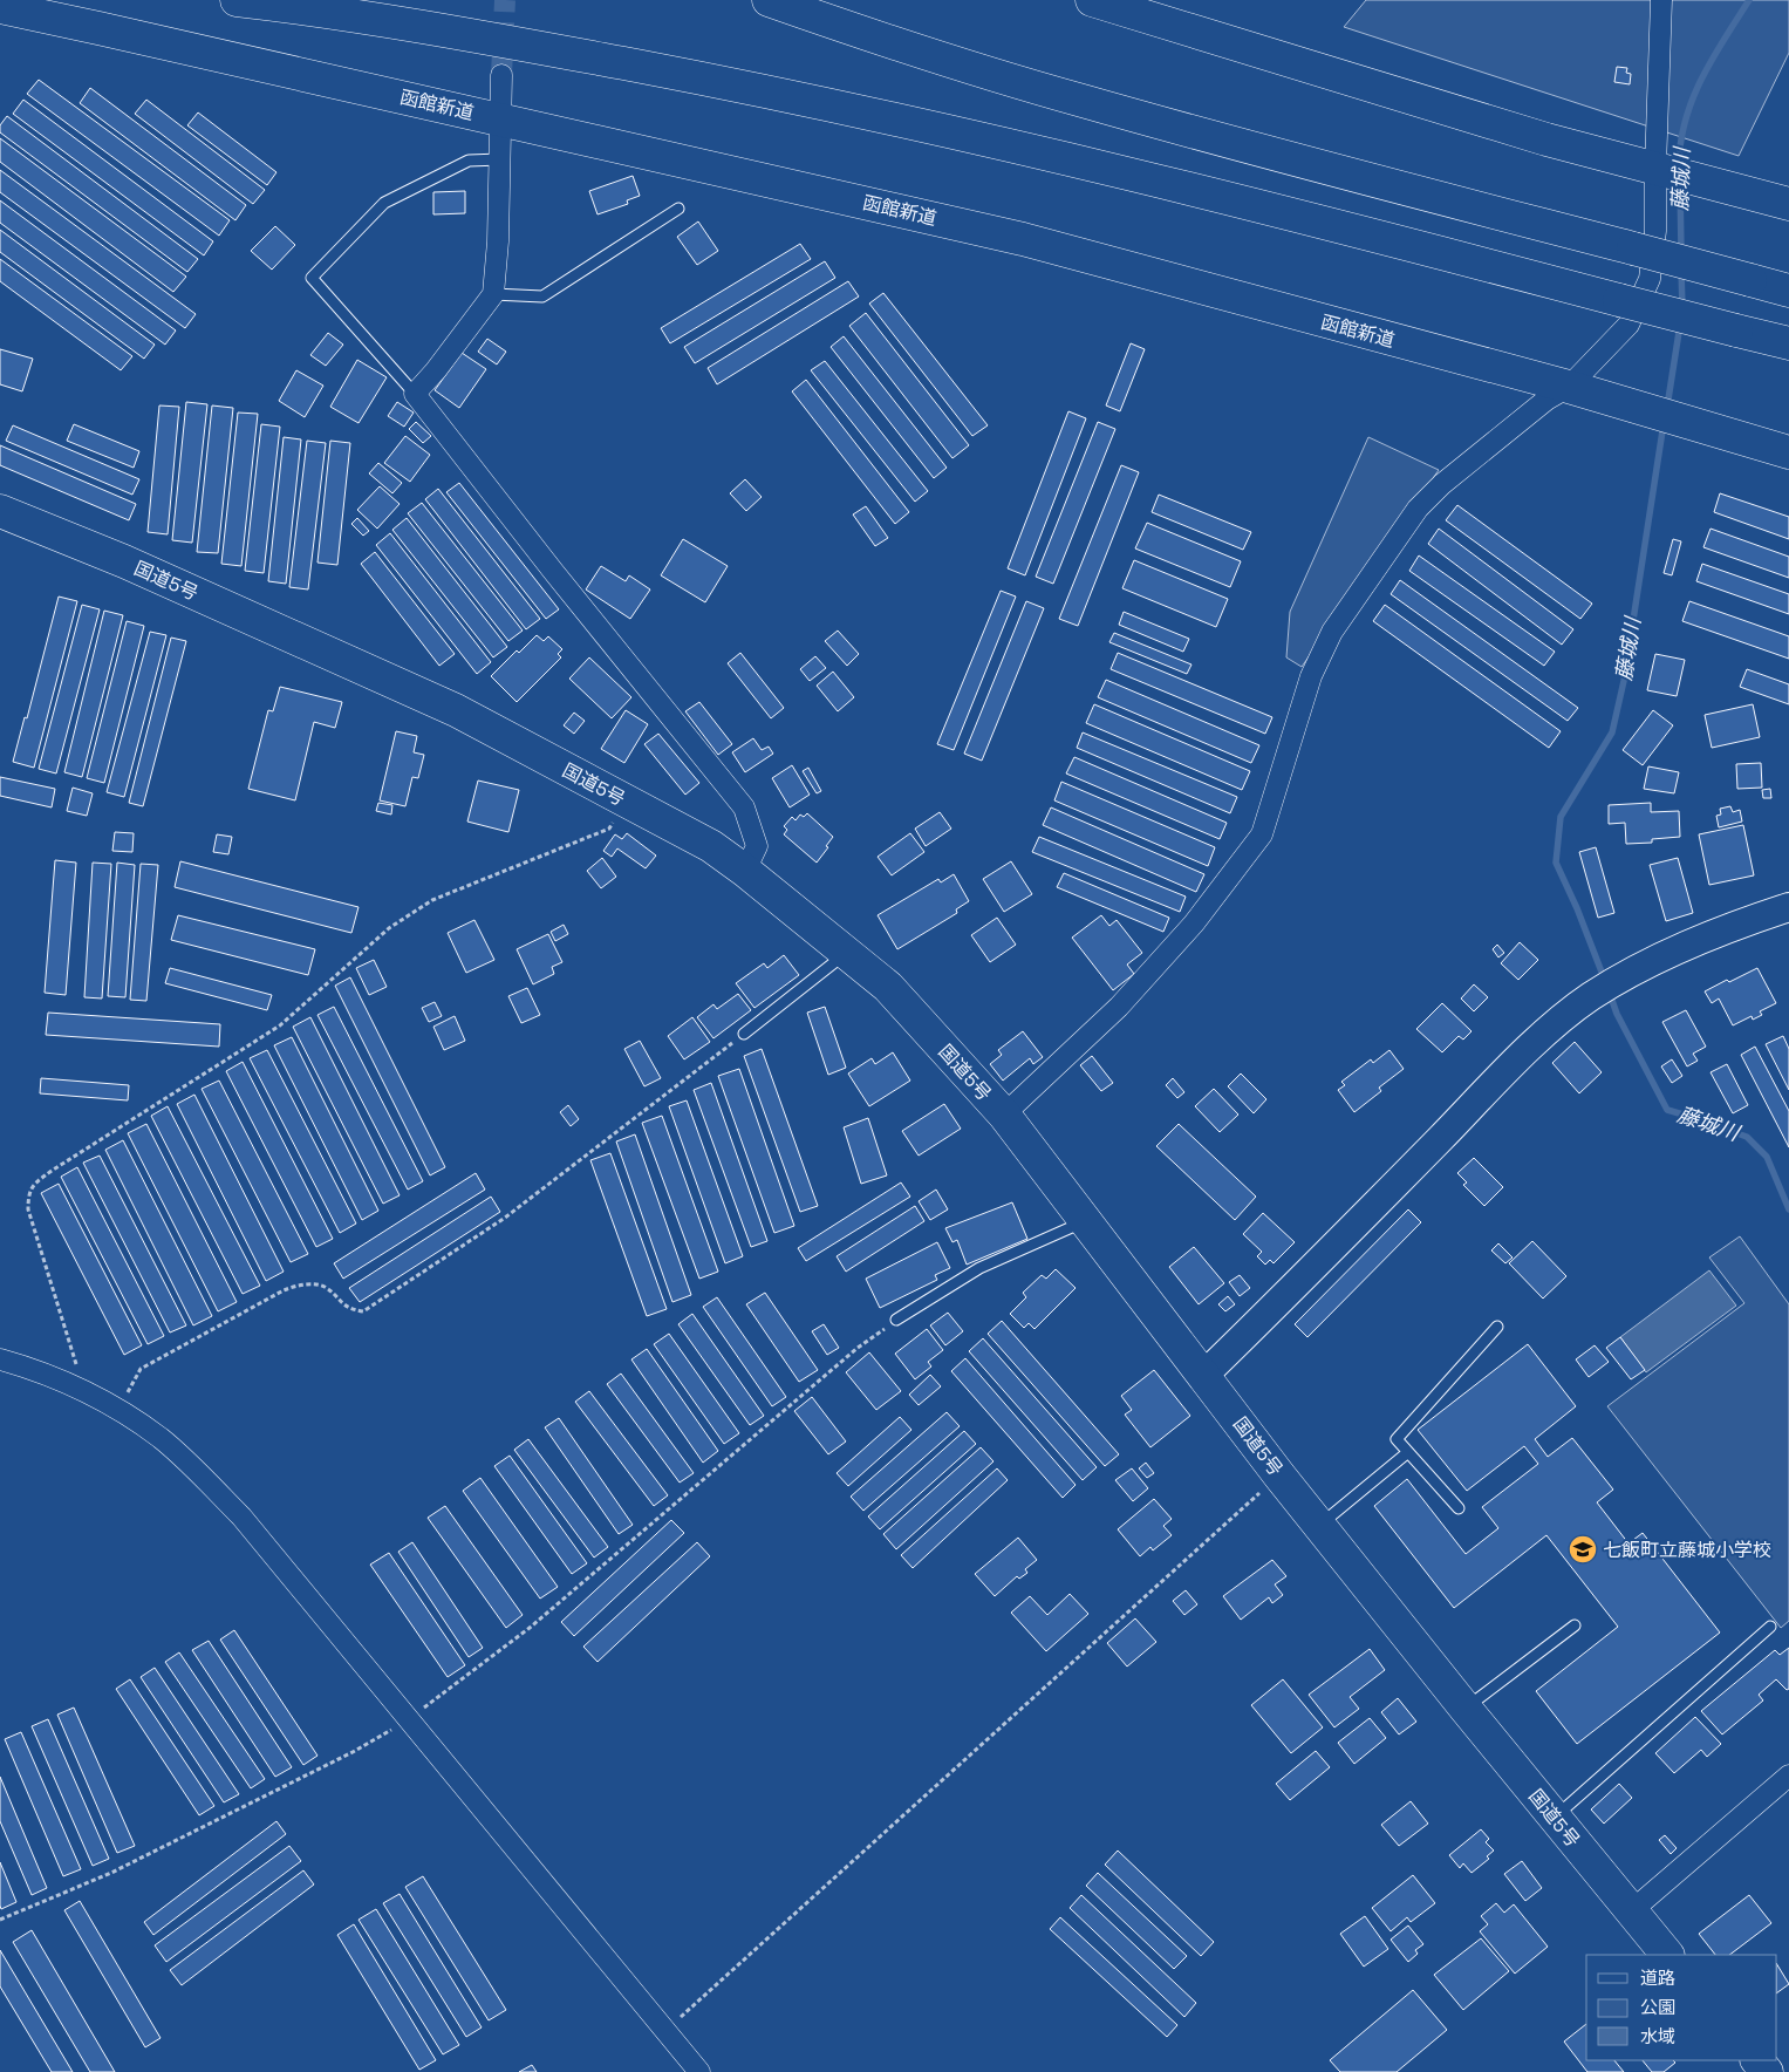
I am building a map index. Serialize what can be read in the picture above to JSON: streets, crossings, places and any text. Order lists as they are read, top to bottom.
{
  "streets": {
    "highway": ["函館新道", "国道5号"]
  },
  "water": ["藤城川"],
  "places": {
    "school or university": ["七飯町立藤城小学校"]
  },
  "legend": ["道路", "公園", "水域"]
}
